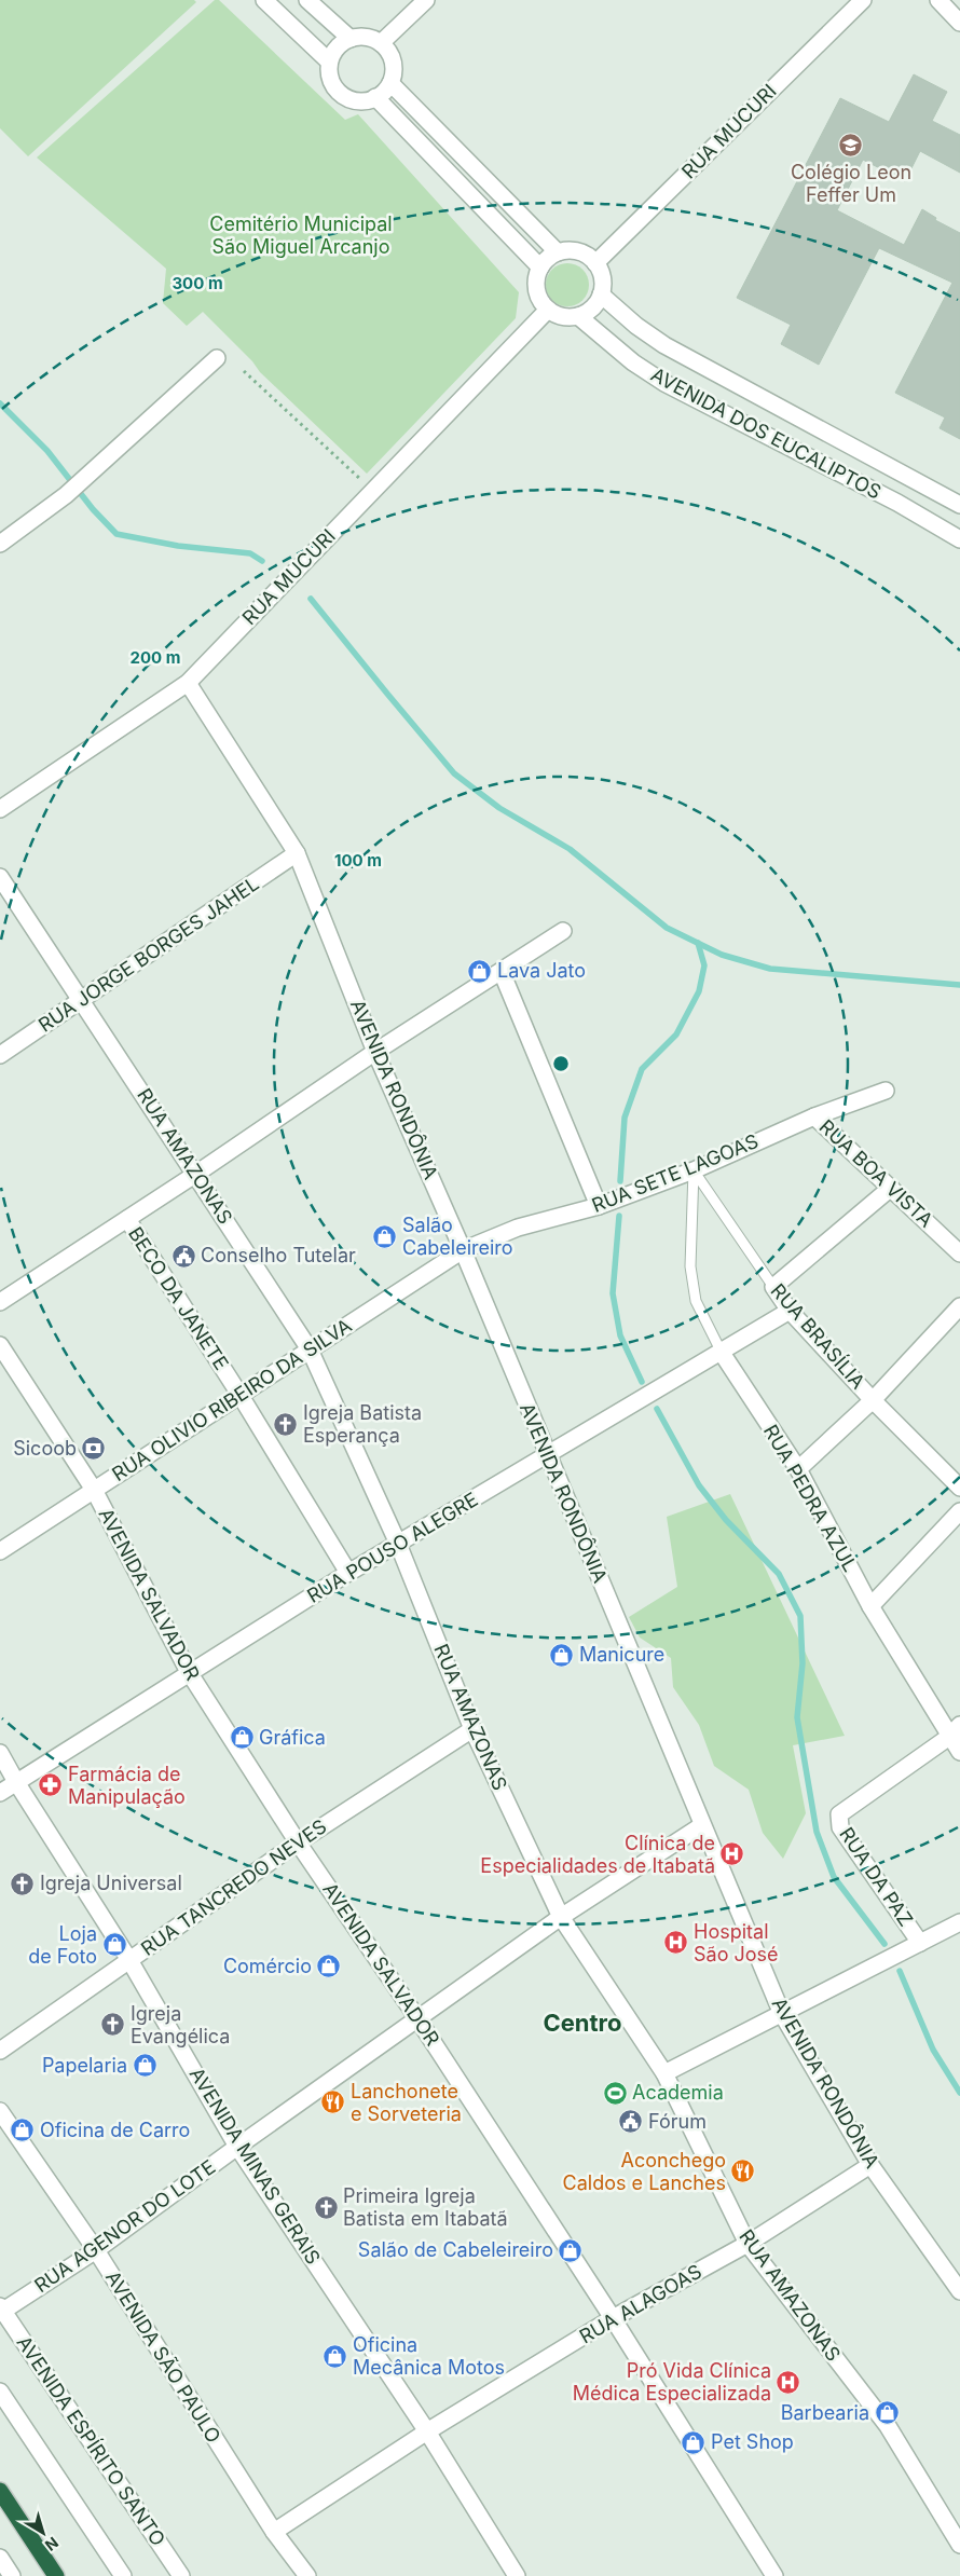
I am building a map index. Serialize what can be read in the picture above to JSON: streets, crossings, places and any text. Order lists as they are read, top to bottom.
{
  "streets": {
    "street": [
      "RUA MUCURI",
      "AVENIDA DOS EUCALIPTOS",
      "RUA JORGE BORGES JAHEL",
      "AVENIDA RONDÔNIA",
      "RUA AMAZONAS",
      "RUA SETE LAGOAS",
      "RUA BOA VISTA",
      "BECO DA JANETE",
      "RUA BRASÍLIA",
      "RUA OLIVIO RIBEIRO DA SILVA",
      "RUA PEDRA AZUL",
      "RUA POUSO ALEGRE",
      "AVENIDA SALVADOR",
      "RUA DA PAZ",
      "RUA TANCREDO NEVES",
      "AVENIDA MINAS GERAIS",
      "RUA AGENOR DO LOTE",
      "RUA ALAGOAS",
      "AVENIDA SÃO PAULO",
      "AVENIDA ESPÍRITO SANTO"
    ]
  },
  "crossings": [
    ["RUA MUCURI", "AVENIDA DOS EUCALIPTOS"],
    ["RUA MUCURI", "AVENIDA RONDÔNIA"],
    ["RUA JORGE BORGES JAHEL", "AVENIDA RONDÔNIA"],
    ["RUA JORGE BORGES JAHEL", "RUA AMAZONAS"],
    ["AVENIDA RONDÔNIA", "RUA SETE LAGOAS"],
    ["AVENIDA RONDÔNIA", "RUA OLIVIO RIBEIRO DA SILVA"],
    ["AVENIDA RONDÔNIA", "RUA POUSO ALEGRE"],
    ["AVENIDA RONDÔNIA", "RUA AGENOR DO LOTE"],
    ["AVENIDA RONDÔNIA", "RUA ALAGOAS"],
    ["RUA AMAZONAS", "RUA OLIVIO RIBEIRO DA SILVA"],
    ["RUA AMAZONAS", "RUA POUSO ALEGRE"],
    ["RUA AMAZONAS", "RUA TANCREDO NEVES"],
    ["RUA AMAZONAS", "RUA AGENOR DO LOTE"],
    ["RUA AMAZONAS", "RUA ALAGOAS"],
    ["RUA SETE LAGOAS", "RUA BOA VISTA"],
    ["RUA SETE LAGOAS", "RUA BRASÍLIA"],
    ["RUA SETE LAGOAS", "RUA OLIVIO RIBEIRO DA SILVA"],
    ["RUA SETE LAGOAS", "RUA PEDRA AZUL"],
    ["BECO DA JANETE", "RUA OLIVIO RIBEIRO DA SILVA"],
    ["BECO DA JANETE", "RUA POUSO ALEGRE"],
    ["RUA BRASÍLIA", "RUA PEDRA AZUL"],
    ["RUA BRASÍLIA", "RUA POUSO ALEGRE"],
    ["RUA OLIVIO RIBEIRO DA SILVA", "AVENIDA SALVADOR"],
    ["RUA PEDRA AZUL", "RUA POUSO ALEGRE"],
    ["RUA PEDRA AZUL", "RUA DA PAZ"],
    ["RUA POUSO ALEGRE", "AVENIDA SALVADOR"],
    ["RUA POUSO ALEGRE", "AVENIDA MINAS GERAIS"],
    ["AVENIDA SALVADOR", "RUA TANCREDO NEVES"],
    ["AVENIDA SALVADOR", "RUA AGENOR DO LOTE"],
    ["AVENIDA SALVADOR", "RUA ALAGOAS"],
    ["RUA TANCREDO NEVES", "AVENIDA MINAS GERAIS"],
    ["AVENIDA MINAS GERAIS", "RUA AGENOR DO LOTE"],
    ["AVENIDA MINAS GERAIS", "RUA ALAGOAS"],
    ["RUA AGENOR DO LOTE", "AVENIDA SÃO PAULO"],
    ["RUA AGENOR DO LOTE", "AVENIDA ESPÍRITO SANTO"],
    ["RUA ALAGOAS", "AVENIDA SÃO PAULO"]
  ],
  "districts": ["Centro"],
  "parks": ["Cemitério Municipal São Miguel Arcanjo"],
  "places": {
    "school or university": ["Colégio Leon Feffer Um"],
    "shop": [
      "Lava Jato",
      "Salão Cabeleireiro",
      "Manicure",
      "Gráfica",
      "Loja de Foto",
      "Comércio",
      "Papelaria",
      "Oficina de Carro",
      "Salão de Cabeleireiro",
      "Oficina Mecânica Motos",
      "Barbearia",
      "Pet Shop"
    ],
    "public building": ["Conselho Tutelar", "Fórum"],
    "church": [
      "Igreja Batista Esperança",
      "Igreja Universal",
      "Igreja Evangélica",
      "Primeira Igreja Batista em Itabatã"
    ],
    "bank": ["Sicoob"],
    "pharmacy": ["Farmácia de Manipulação"],
    "hospital": ["Clínica de Especialidades de Itabatã", "Hospital São José", "Pró Vida Clínica Médica Especializada"],
    "sports": ["Academia"],
    "restaurant": ["Lanchonete e Sorveteria", "Aconchego Caldos e Lanches"]
  },
  "north": "bottom right",
  "rings": ["300 m", "200 m", "100 m"]
}
